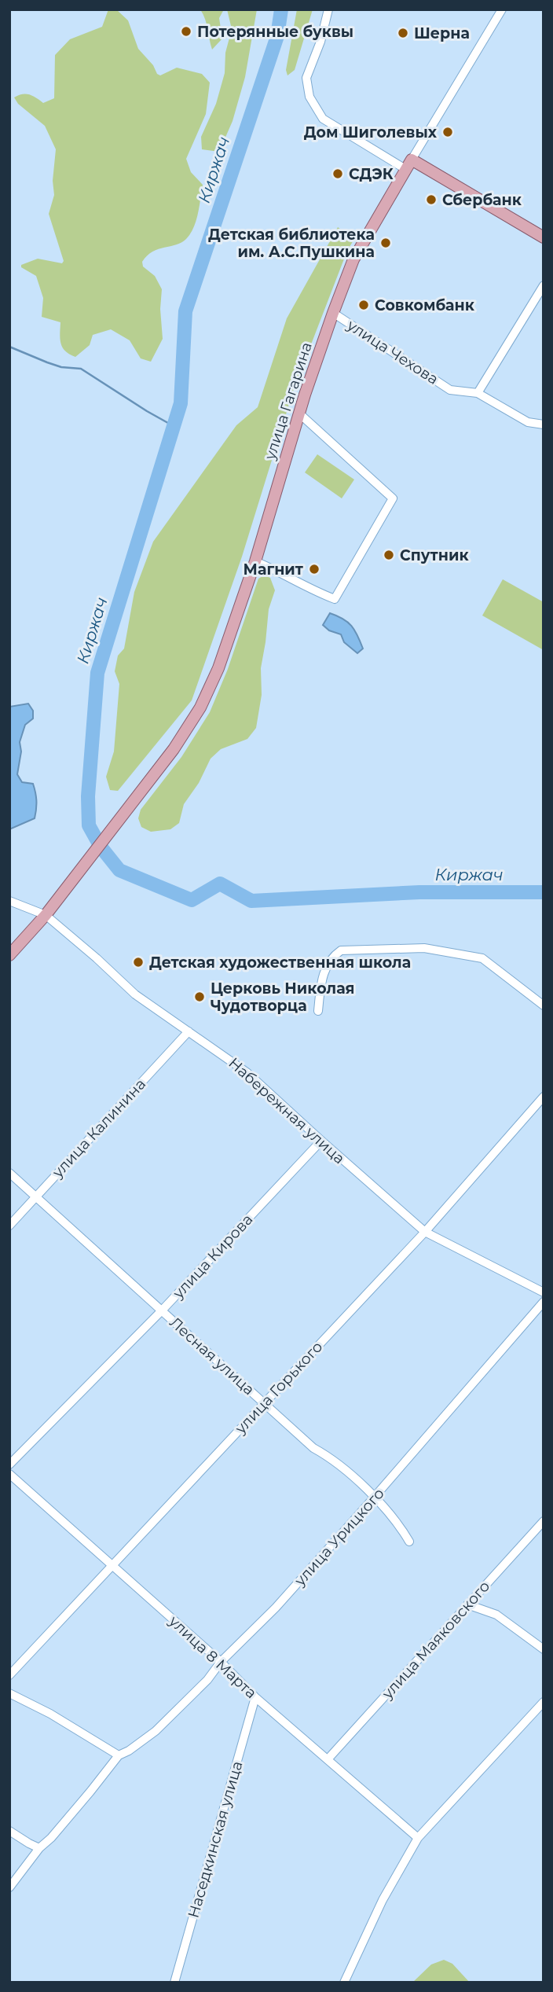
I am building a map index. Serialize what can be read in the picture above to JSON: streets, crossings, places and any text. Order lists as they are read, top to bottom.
{
  "streets": {
    "main road": ["улица Гагарина"],
    "street": [
      "улица Чехова",
      "Набережная улица",
      "улица Калинина",
      "улица Кирова",
      "Лесная улица",
      "улица Горького",
      "улица Урицкого",
      "улица Маяковского",
      "улица 8 Марта",
      "Наседкинская улица"
    ]
  },
  "crossings": [
    ["улица Чехова", "улица Гагарина"],
    ["улица Гагарина", "Набережная улица"],
    ["Набережная улица", "улица Калинина"],
    ["Набережная улица", "улица Кирова"],
    ["Набережная улица", "улица Горького"],
    ["улица Калинина", "Лесная улица"],
    ["улица Кирова", "Лесная улица"],
    ["Лесная улица", "улица Горького"],
    ["Лесная улица", "улица Урицкого"],
    ["улица Горького", "улица 8 Марта"],
    ["улица Урицкого", "улица 8 Марта"],
    ["улица Маяковского", "улица 8 Марта"],
    ["улица 8 Марта", "Наседкинская улица"]
  ],
  "water": ["Киржач"],
  "places": [
    "Потерянные буквы",
    "Шерна",
    "Дом Шиголевых",
    "СДЭК",
    "Сбербанк",
    "Детская библиотека им. А.С.Пушкина",
    "Совкомбанк",
    "Спутник",
    "Магнит",
    "Детская художественная школа",
    "Церковь Николая Чудотворца"
  ]
}
